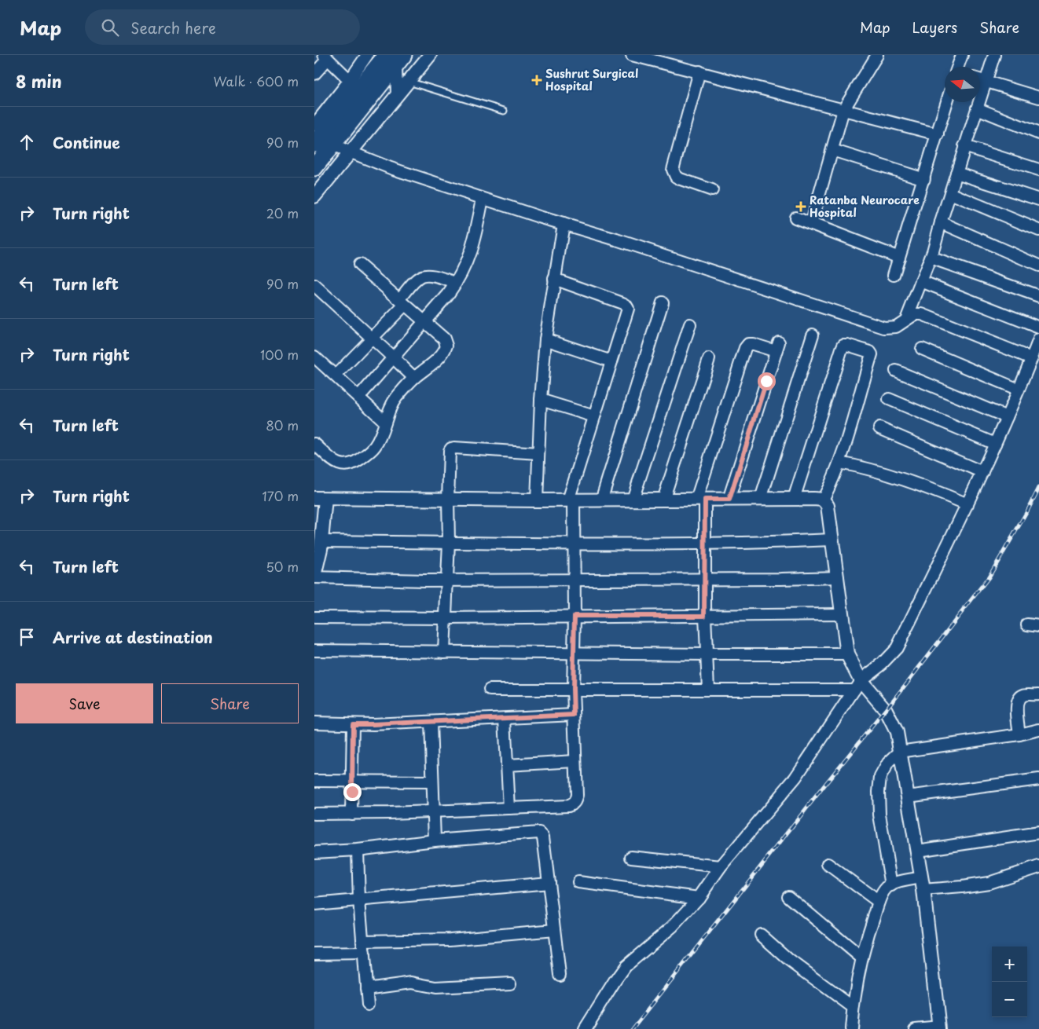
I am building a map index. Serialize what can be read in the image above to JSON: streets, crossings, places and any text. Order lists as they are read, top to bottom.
{
  "places": {
    "health": ["Sushrut Surgical Hospital", "Ratanba Neurocare Hospital"]
  },
  "north": "left",
  "page": {
    "header": "Map",
    "search": "Search here",
    "nav": ["Map", "Layers", "Share"],
    "heading": ["8 min", "Walk · 600 m"],
    "list": [
      ["Continue", "90 m"],
      ["Turn right", "20 m"],
      ["Turn left", "90 m"],
      ["Turn right", "100 m"],
      ["Turn left", "80 m"],
      ["Turn right", "170 m"],
      ["Turn left", "50 m"],
      "Arrive at destination"
    ],
    "buttons": ["Save", "Share"],
    "map_buttons": ["+", "−"]
  }
}
